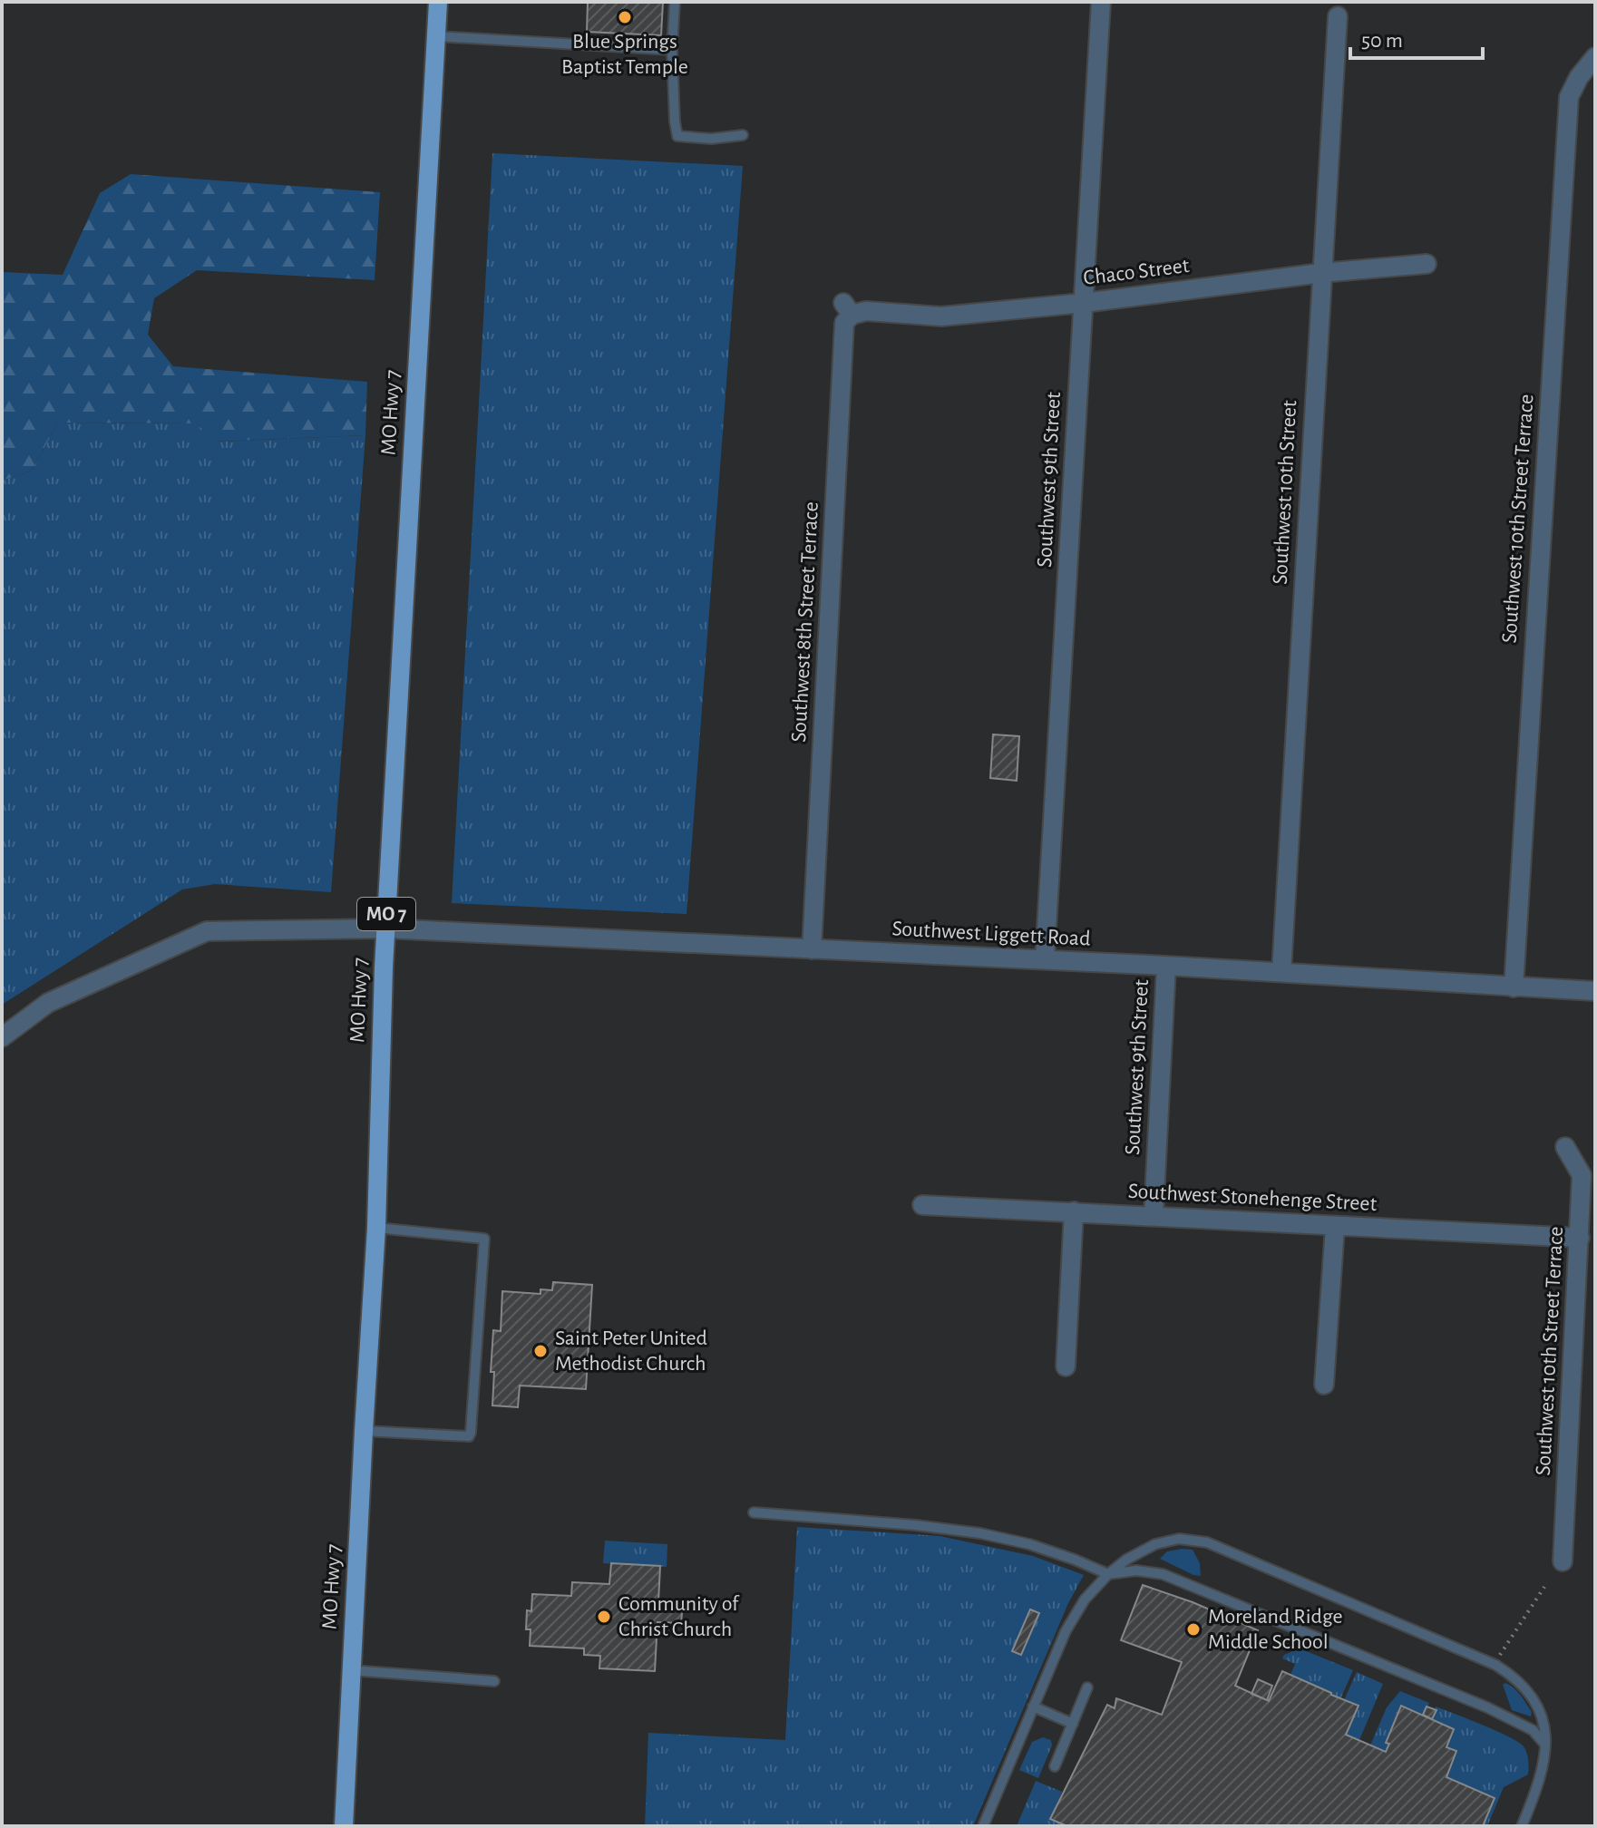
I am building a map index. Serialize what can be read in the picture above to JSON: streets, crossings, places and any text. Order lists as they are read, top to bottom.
{
  "streets": {
    "main road": ["MO Hwy 7", "MO 7"],
    "street": [
      "Chaco Street",
      "Southwest 9th Street",
      "Southwest 10th Street",
      "Southwest 10th Street Terrace",
      "Southwest 8th Street Terrace",
      "Southwest Liggett Road",
      "Southwest Stonehenge Street"
    ]
  },
  "crossings": [
    ["Chaco Street", "Southwest 9th Street"],
    ["Chaco Street", "Southwest 10th Street"],
    ["Chaco Street", "Southwest 8th Street Terrace"],
    ["MO Hwy 7", "Southwest Liggett Road"],
    ["Southwest 9th Street", "Southwest Liggett Road"],
    ["Southwest 9th Street", "Southwest Stonehenge Street"],
    ["Southwest 10th Street", "Southwest Liggett Road"],
    ["Southwest 10th Street Terrace", "Southwest Liggett Road"],
    ["Southwest 10th Street Terrace", "Southwest Stonehenge Street"],
    ["Southwest 8th Street Terrace", "Southwest Liggett Road"]
  ],
  "places": [
    "Blue Springs Baptist Temple",
    "Saint Peter United Methodist Church",
    "Community of Christ Church",
    "Moreland Ridge Middle School"
  ],
  "scale_bar": "50 m"
}
